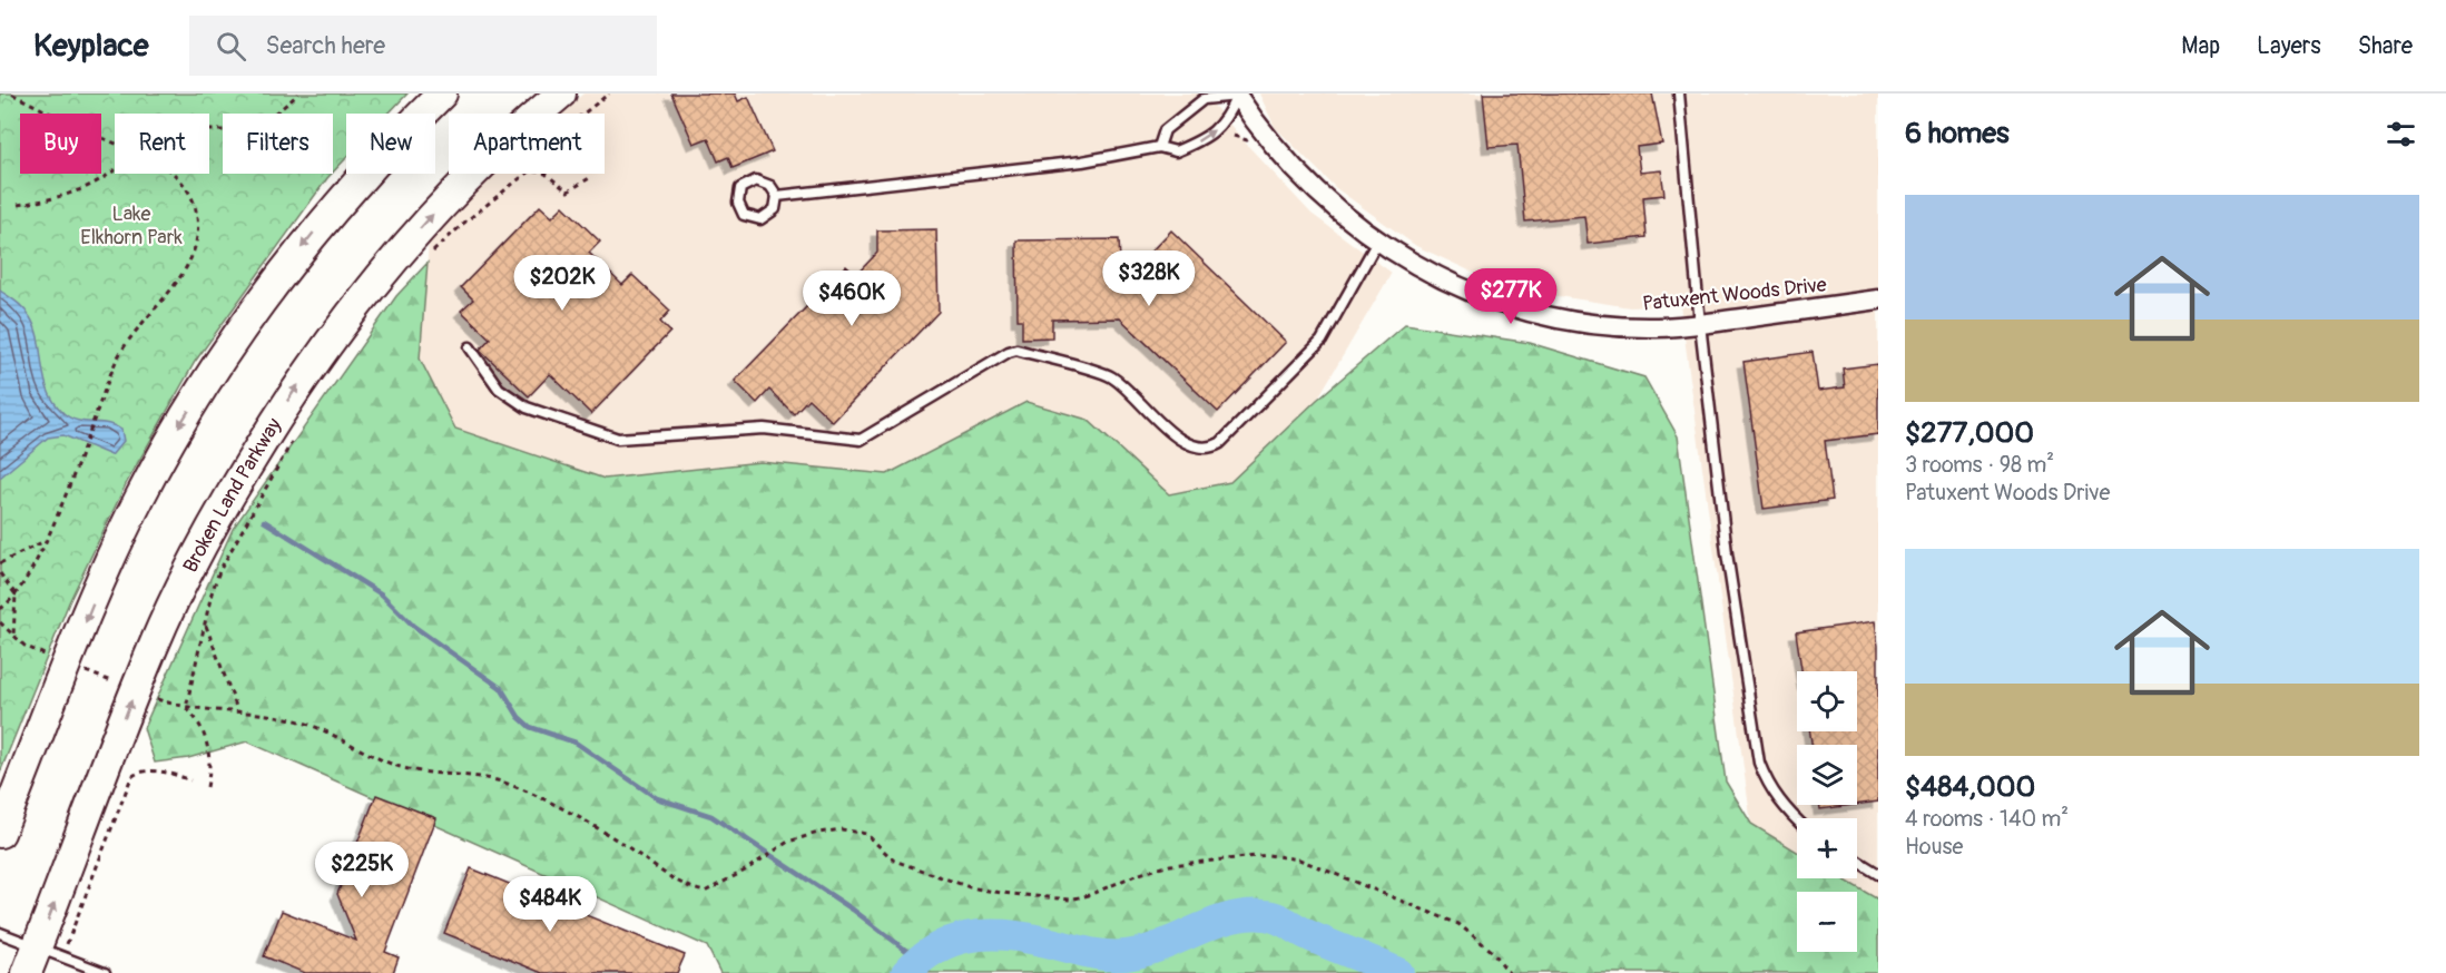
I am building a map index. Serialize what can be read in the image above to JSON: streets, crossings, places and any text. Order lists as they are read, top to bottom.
{
  "streets": {
    "main road": ["Broken Land Parkway"],
    "street": ["Patuxent Woods Drive"]
  },
  "parks": ["Lake Elkhorn Park"],
  "page": {
    "header": "Keyplace",
    "search": "Search here",
    "nav": ["Map", "Layers", "Share"],
    "heading": "6 homes",
    "chip": [
      "Buy",
      "Rent",
      "Filters",
      "New",
      "Apartment"
    ],
    "list": [
      {
        "name": "$277,000",
        "note": "3 rooms · 98 m² · Patuxent Woods Drive"
      },
      {
        "name": "$484,000",
        "note": "4 rooms · 140 m² · House"
      }
    ],
    "price": [
      "$328K",
      "$202K",
      "$277K",
      "$460K",
      "$225K",
      "$484K"
    ],
    "map_buttons": ["+", "−"]
  }
}
